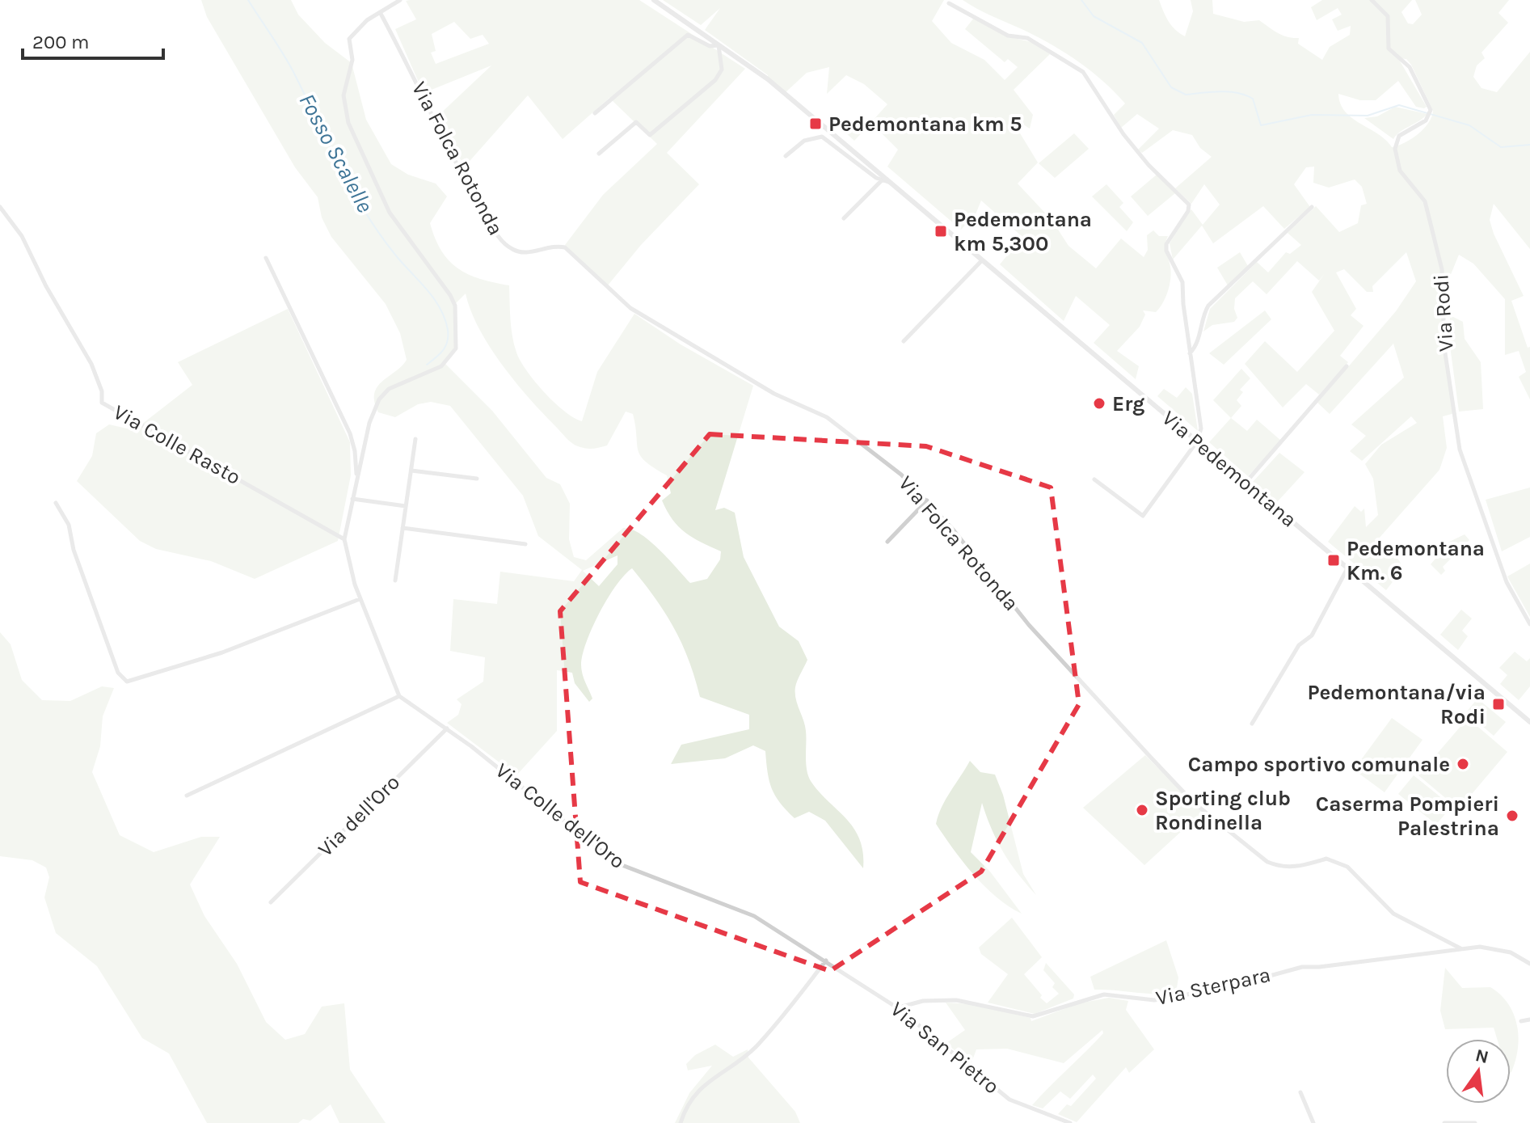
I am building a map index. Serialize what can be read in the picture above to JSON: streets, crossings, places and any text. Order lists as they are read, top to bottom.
{
  "streets": {
    "street": [
      "Via Folca Rotonda",
      "Via Rodi",
      "Via Colle Rasto",
      "Via Pedemontana",
      "Via dell'Oro",
      "Via Colle dell'Oro",
      "Via Sterpara",
      "Via San Pietro"
    ]
  },
  "crossings": [
    ["Via Folca Rotonda", "Via Sterpara"],
    ["Via dell'Oro", "Via Colle dell'Oro"],
    ["Via Colle dell'Oro", "Via San Pietro"],
    ["Via Sterpara", "Via San Pietro"]
  ],
  "water": ["Fosso Scalelle"],
  "places": {
    "transit": [
      "Pedemontana km 5",
      "Pedemontana km 5,300",
      "Pedemontana Km. 6",
      "Pedemontana/via Rodi"
    ],
    "other": [
      "Erg",
      "Campo sportivo comunale",
      "Sporting club Rondinella",
      "Caserma Pompieri Palestrina"
    ]
  },
  "scale_bar": "200 m",
  "north": "top"
}
